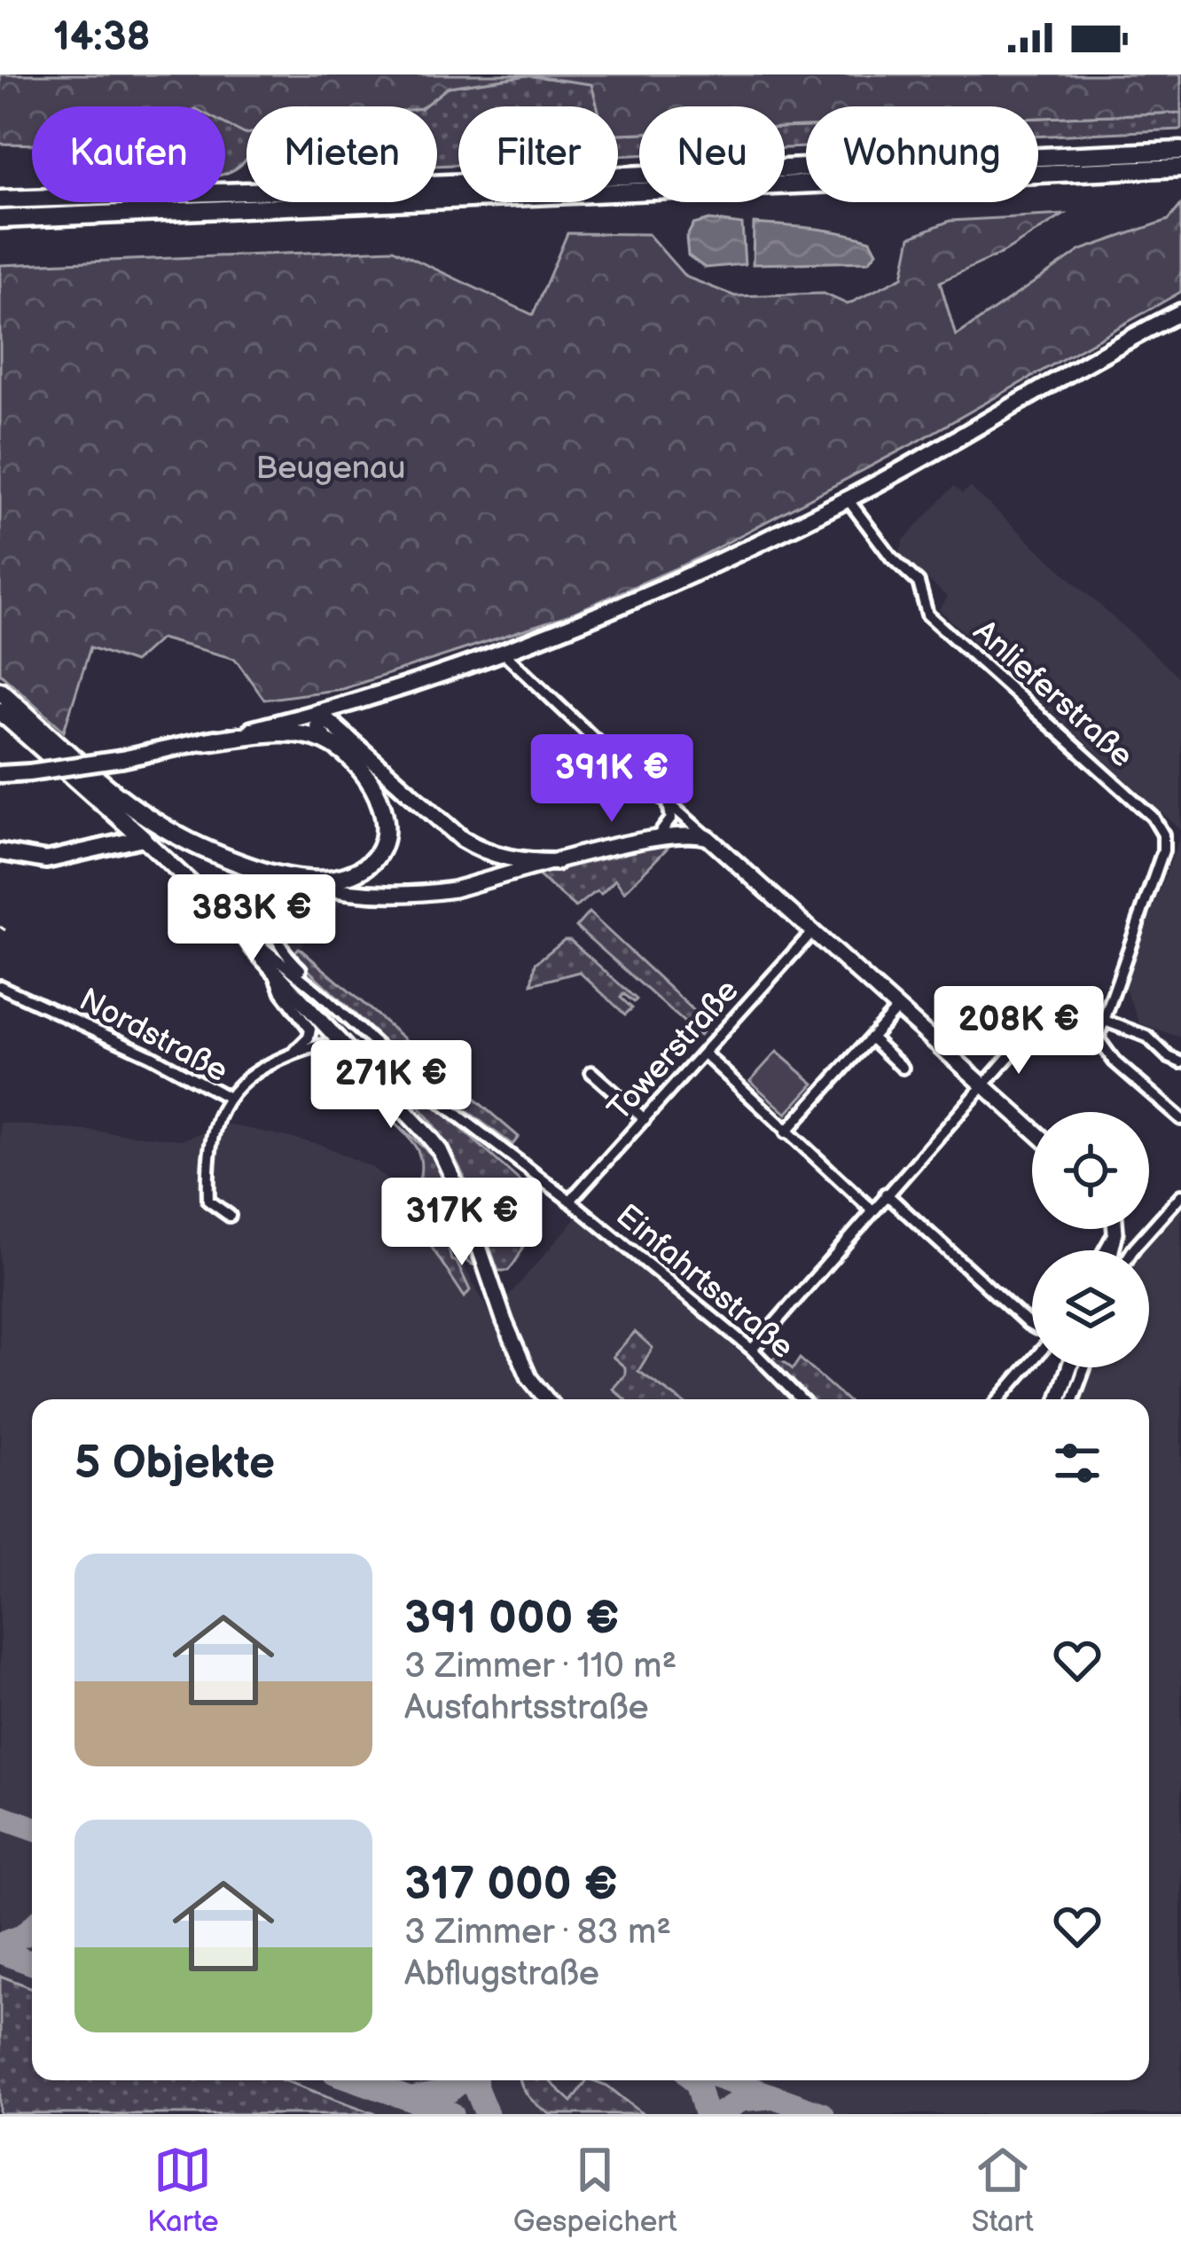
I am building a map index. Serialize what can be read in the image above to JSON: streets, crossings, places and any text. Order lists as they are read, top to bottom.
{
  "streets": {
    "street": [
      "Anlieferstraße",
      "Nordstraße",
      "Towerstraße",
      "Einfahrtsstraße"
    ]
  },
  "crossings": [
    ["Towerstraße", "Einfahrtsstraße"]
  ],
  "parks": ["Beugenau"],
  "page": {
    "status": "14:38",
    "chip": [
      "Kaufen",
      "Mieten",
      "Filter",
      "Neu",
      "Wohnung"
    ],
    "price": [
      "391K €",
      "383K €",
      "208K €",
      "271K €",
      "317K €"
    ],
    "heading": "5 Objekte",
    "list": [
      {
        "name": "391 000 €",
        "note": "3 Zimmer · 110 m² · Ausfahrtsstraße"
      },
      {
        "name": "317 000 €",
        "note": "3 Zimmer · 83 m² · Abflugstraße"
      }
    ],
    "tabs": ["Karte", "Gespeichert", "Start"]
  }
}
